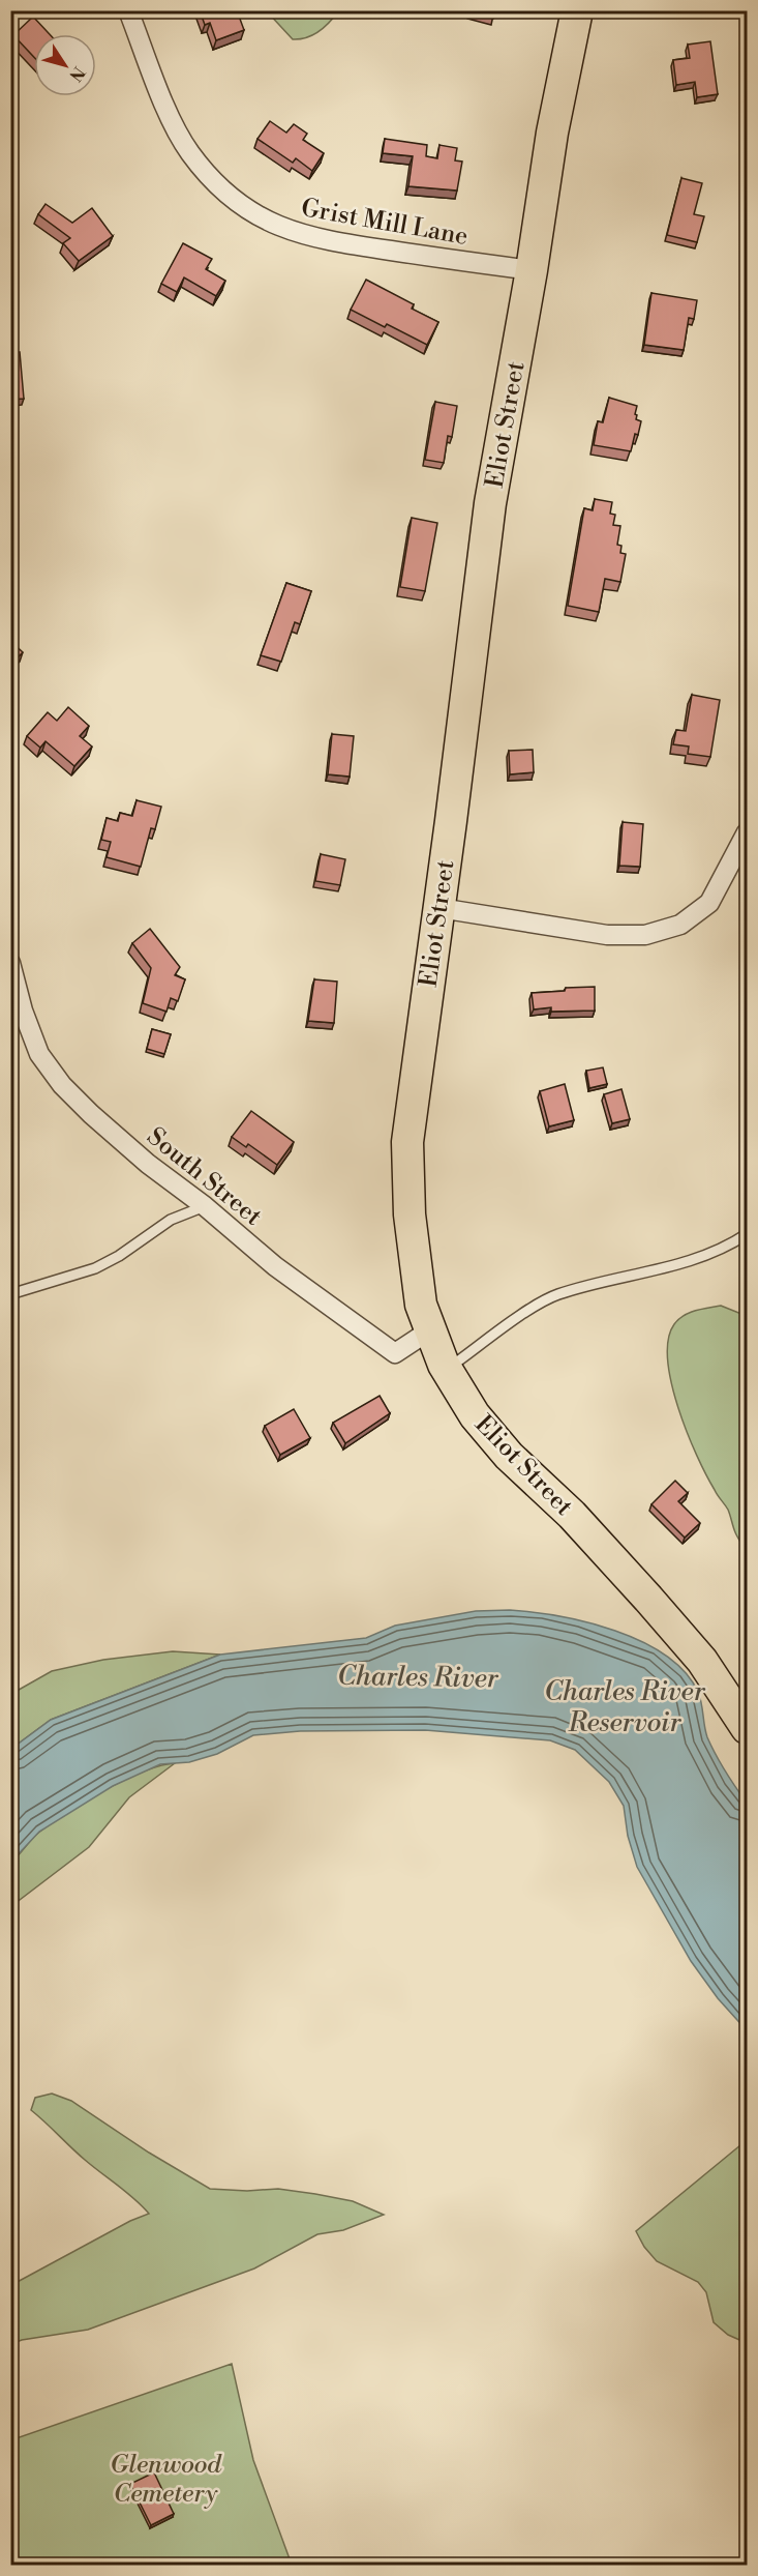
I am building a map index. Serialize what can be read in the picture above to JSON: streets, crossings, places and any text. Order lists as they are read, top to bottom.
{
  "streets": {
    "main road": ["Eliot Street"],
    "street": ["Grist Mill Lane", "South Street"]
  },
  "crossings": [
    ["Grist Mill Lane", "Eliot Street"],
    ["Eliot Street", "South Street"]
  ],
  "water": ["Charles River", "Charles River Reservoir"],
  "parks": ["Glenwood Cemetery"],
  "north": "bottom right"
}
